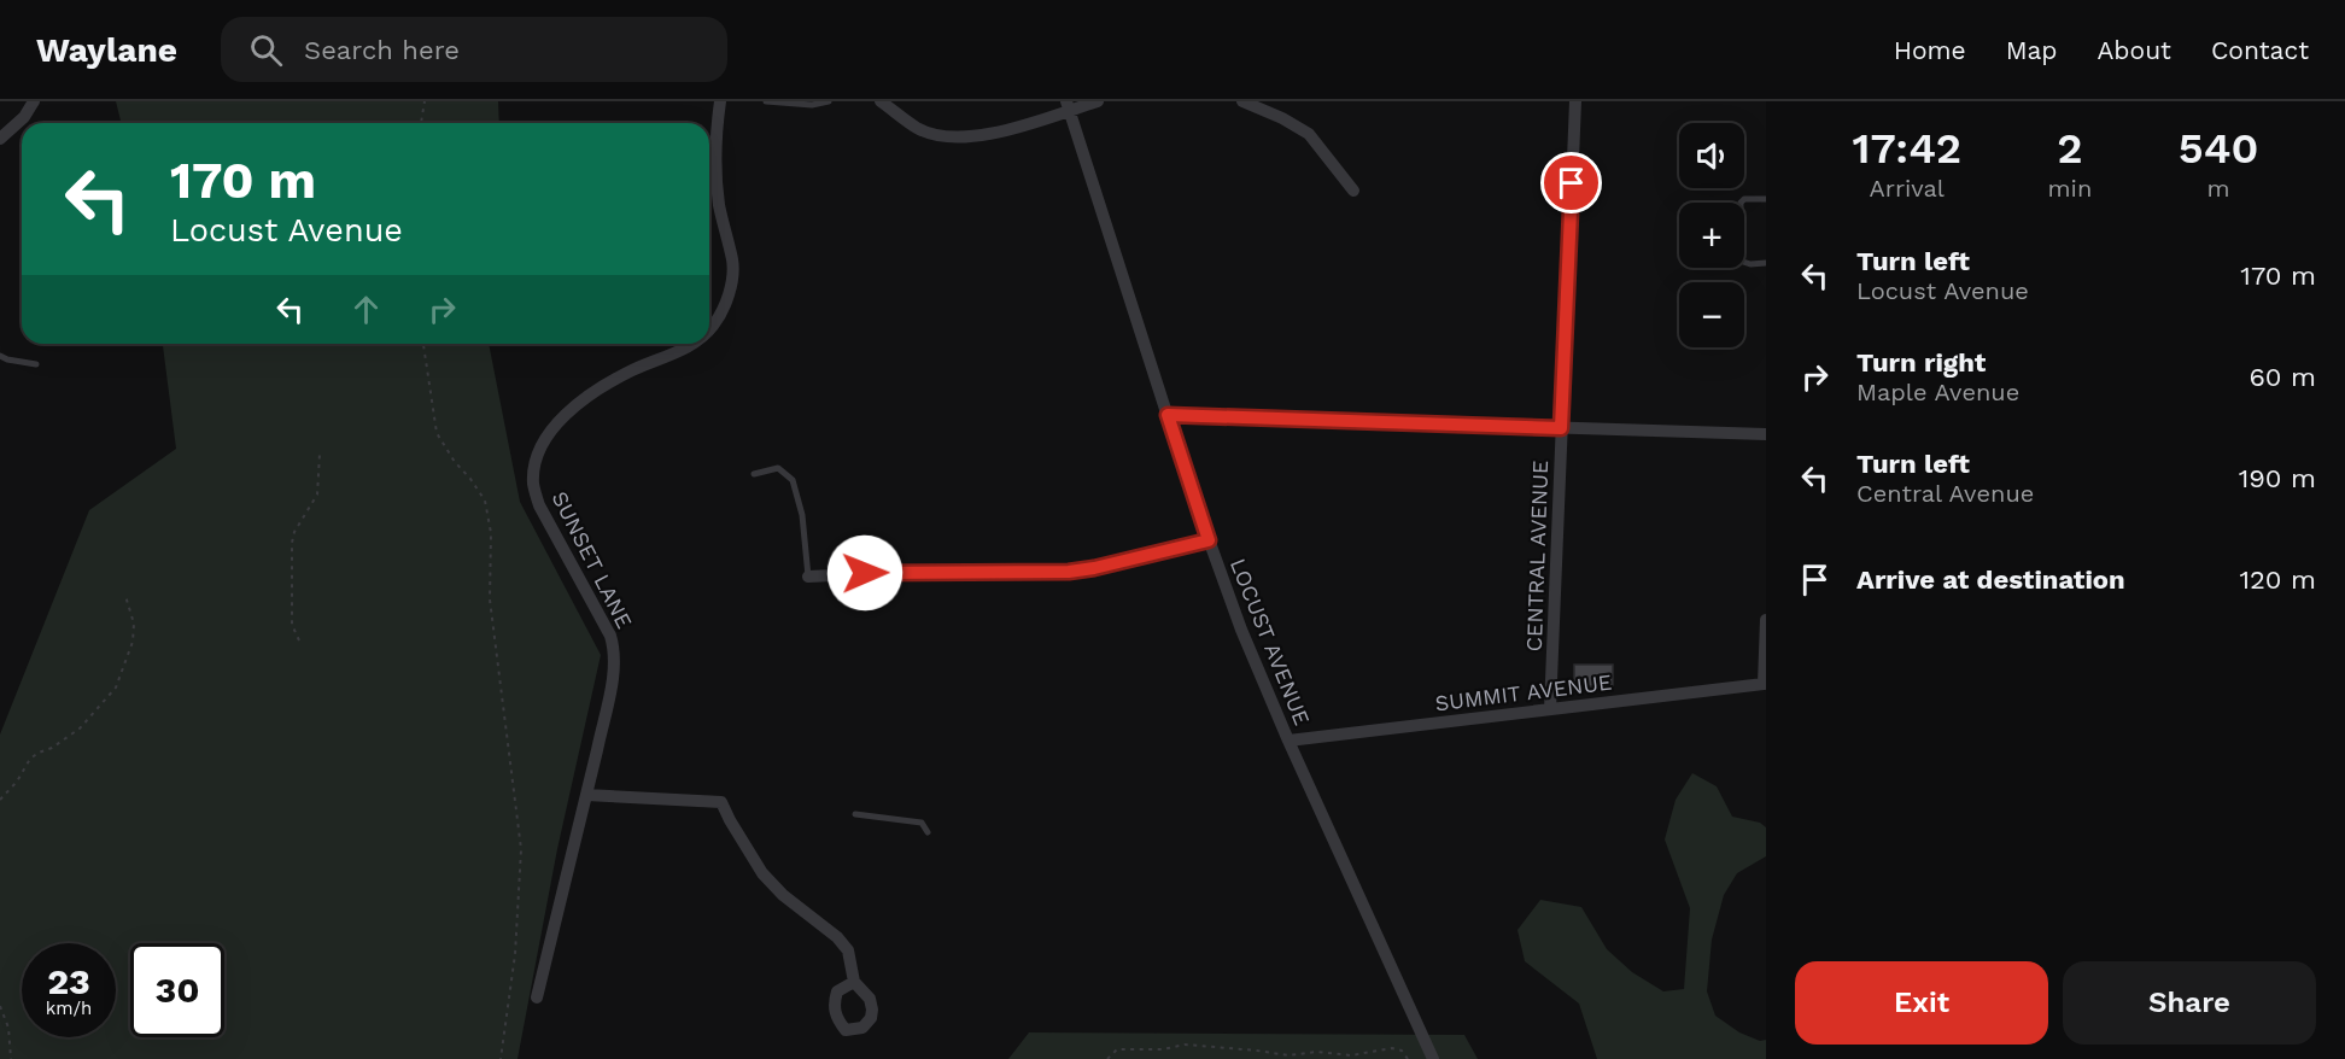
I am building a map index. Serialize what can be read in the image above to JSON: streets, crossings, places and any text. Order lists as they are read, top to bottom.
{
  "streets": {
    "street": [
      "CENTRAL AVENUE",
      "SUNSET LANE",
      "LOCUST AVENUE",
      "SUMMIT AVENUE"
    ]
  },
  "crossings": [
    ["CENTRAL AVENUE", "SUMMIT AVENUE"],
    ["LOCUST AVENUE", "SUMMIT AVENUE"]
  ],
  "page": {
    "header": "Waylane",
    "search": "Search here",
    "nav": [
      "Home",
      "Map",
      "About",
      "Contact"
    ],
    "eta": [
      "17:42",
      "Arrival",
      "2",
      "min",
      "540",
      "m"
    ],
    "map_buttons": ["+", "−"],
    "turn": ["170 m", "Locust Avenue"],
    "list": [
      {
        "name": "Turn left",
        "note": "Locust Avenue",
        "value": "170 m"
      },
      {
        "name": "Turn right",
        "note": "Maple Avenue",
        "value": "60 m"
      },
      {
        "name": "Turn left",
        "note": "Central Avenue",
        "value": "190 m"
      },
      {
        "name": "Arrive at destination",
        "value": "120 m"
      }
    ],
    "speed": "23 km/h",
    "limit": "30",
    "buttons": ["Exit", "Share"]
  }
}
